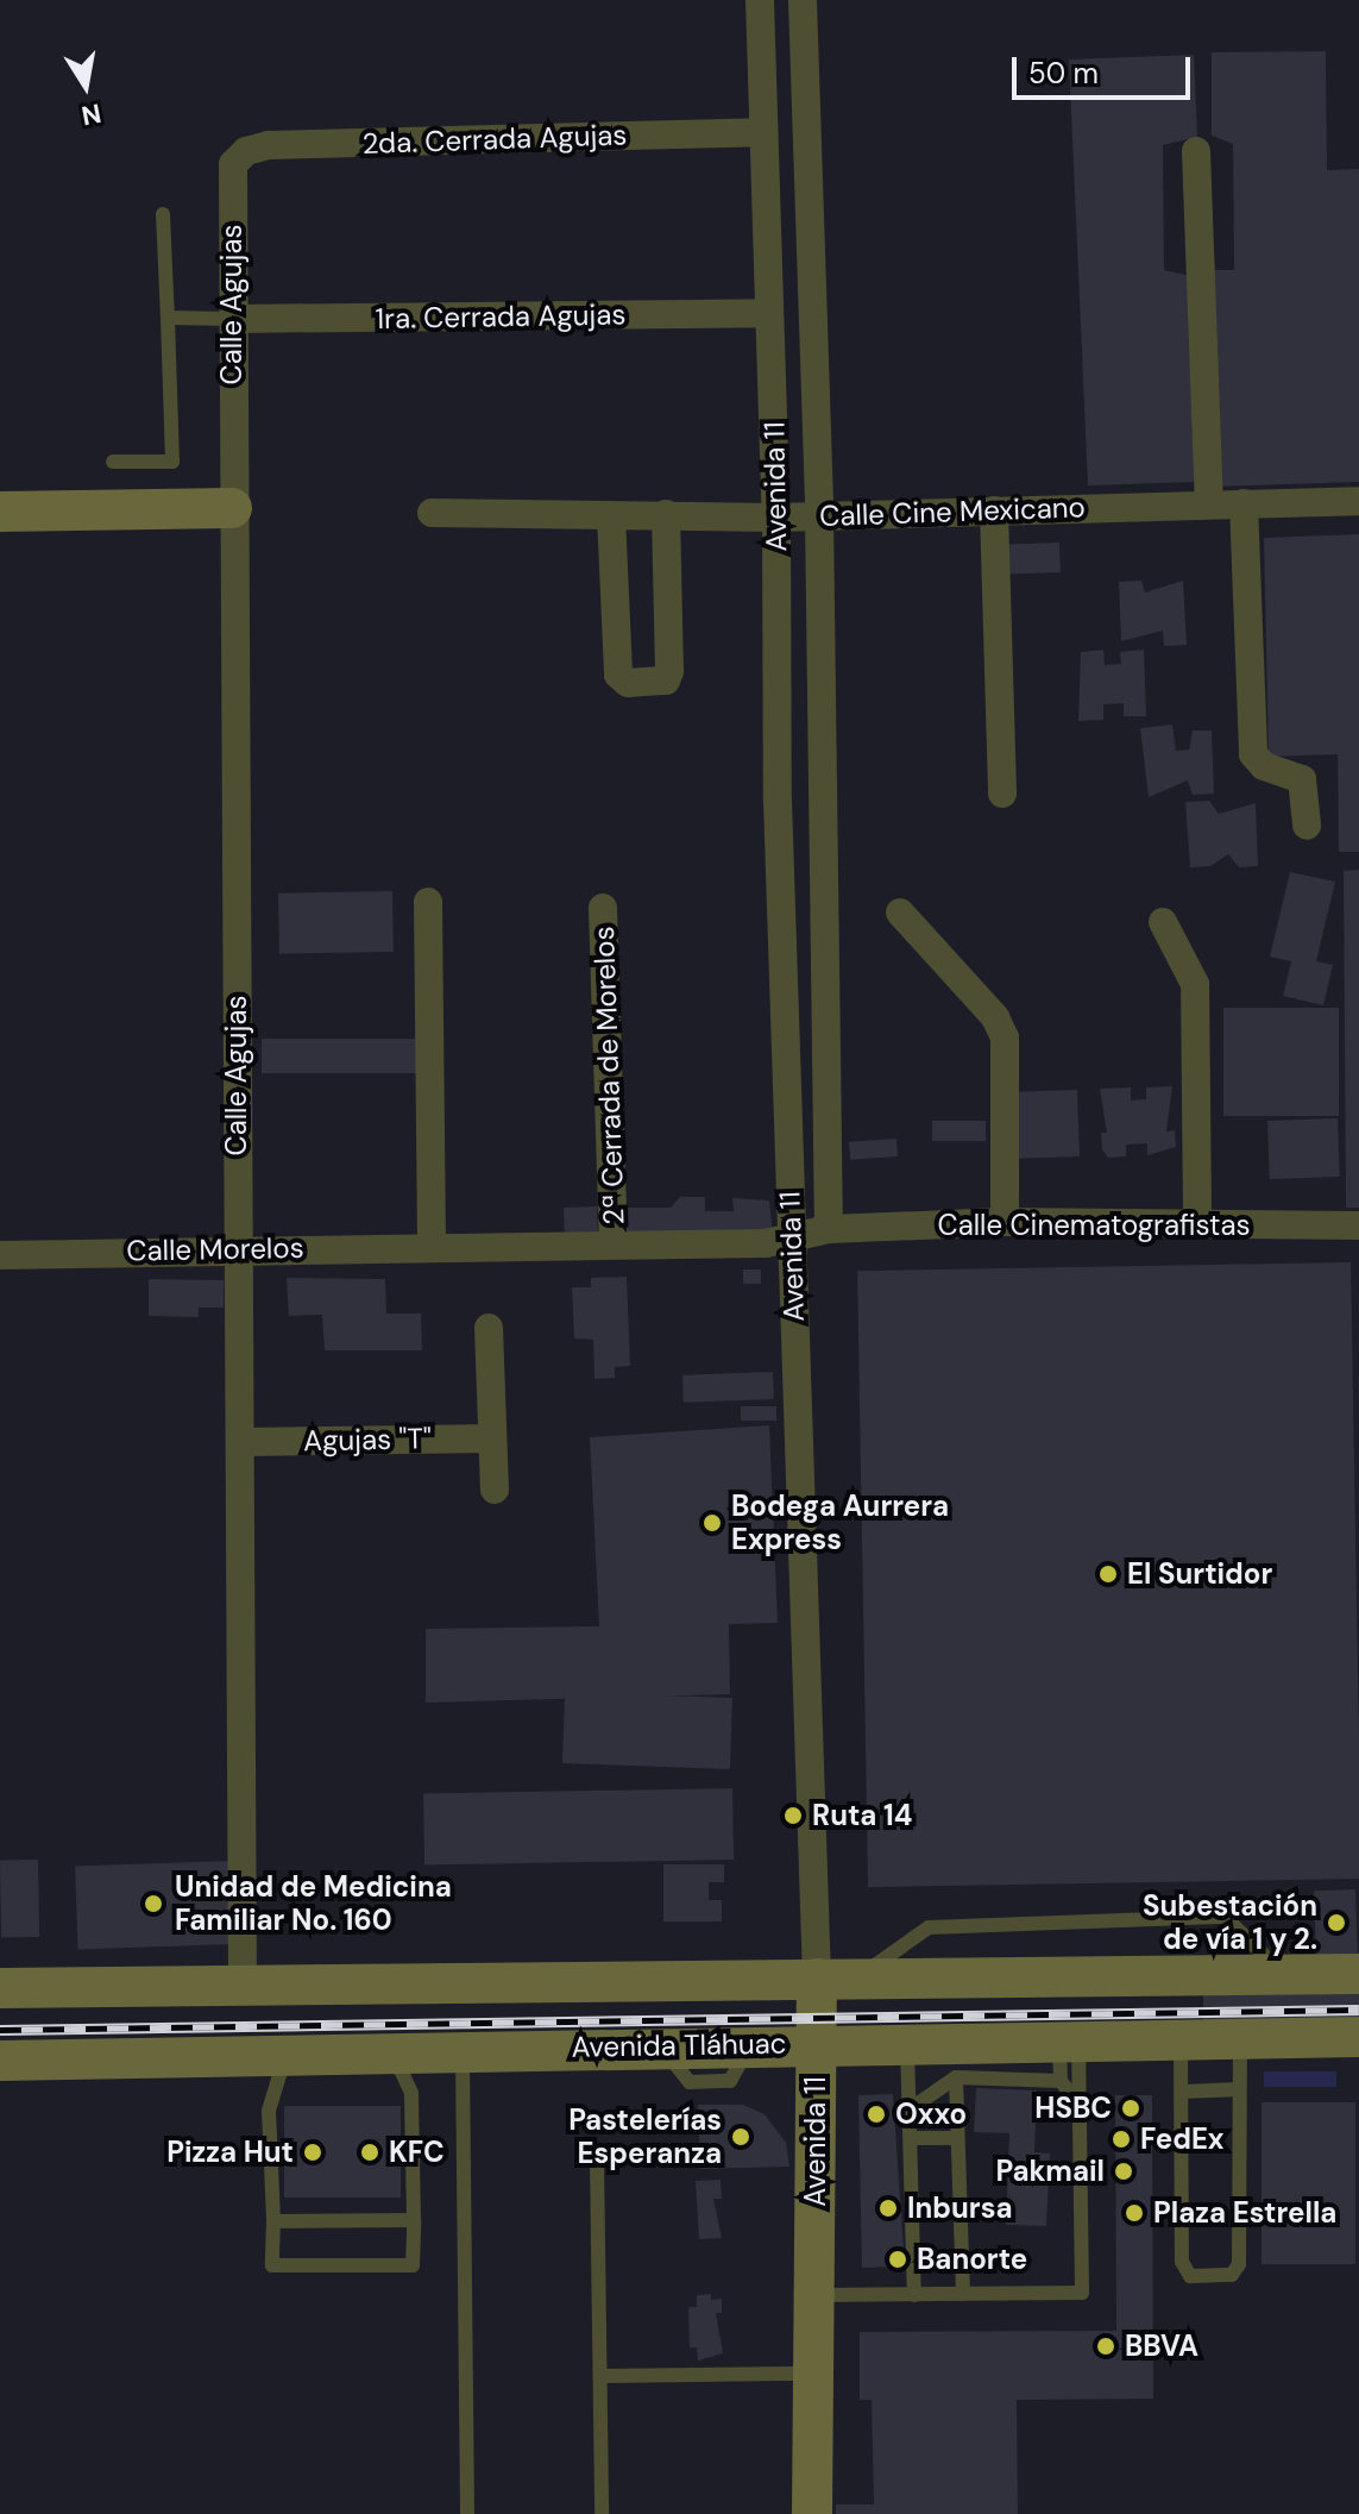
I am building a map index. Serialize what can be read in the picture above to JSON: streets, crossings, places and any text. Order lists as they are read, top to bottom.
{
  "streets": {
    "main road": ["Avenida 11", "Avenida Tláhuac"],
    "street": [
      "2da. Cerrada Agujas",
      "Calle Agujas",
      "1ra. Cerrada Agujas",
      "Calle Cine Mexicano",
      "2ª Cerrada de Morelos",
      "Calle Cinematografistas",
      "Calle Morelos",
      "Agujas \"T\""
    ]
  },
  "crossings": [
    ["2da. Cerrada Agujas", "Calle Agujas"],
    ["2da. Cerrada Agujas", "Avenida 11"],
    ["Calle Agujas", "1ra. Cerrada Agujas"],
    ["Calle Agujas", "Calle Morelos"],
    ["Calle Agujas", "Agujas \"T\""],
    ["1ra. Cerrada Agujas", "Avenida 11"],
    ["Avenida 11", "Calle Cine Mexicano"],
    ["Avenida 11", "Calle Cinematografistas"],
    ["Avenida 11", "Calle Morelos"],
    ["Avenida 11", "Avenida Tláhuac"],
    ["2ª Cerrada de Morelos", "Calle Morelos"],
    ["Calle Cinematografistas", "Calle Morelos"]
  ],
  "places": [
    "Bodega Aurrera Express",
    "El Surtidor",
    "Ruta 14",
    "Unidad de Medicina Familiar No. 160",
    "Subestación de vía 1 y 2.",
    "HSBC",
    "Oxxo",
    "Pastelerías Esperanza",
    "FedEx",
    "Pizza Hut",
    "KFC",
    "Pakmail",
    "Inbursa",
    "Plaza Estrella",
    "Banorte",
    "BBVA"
  ],
  "scale_bar": "50 m",
  "north": "bottom"
}
